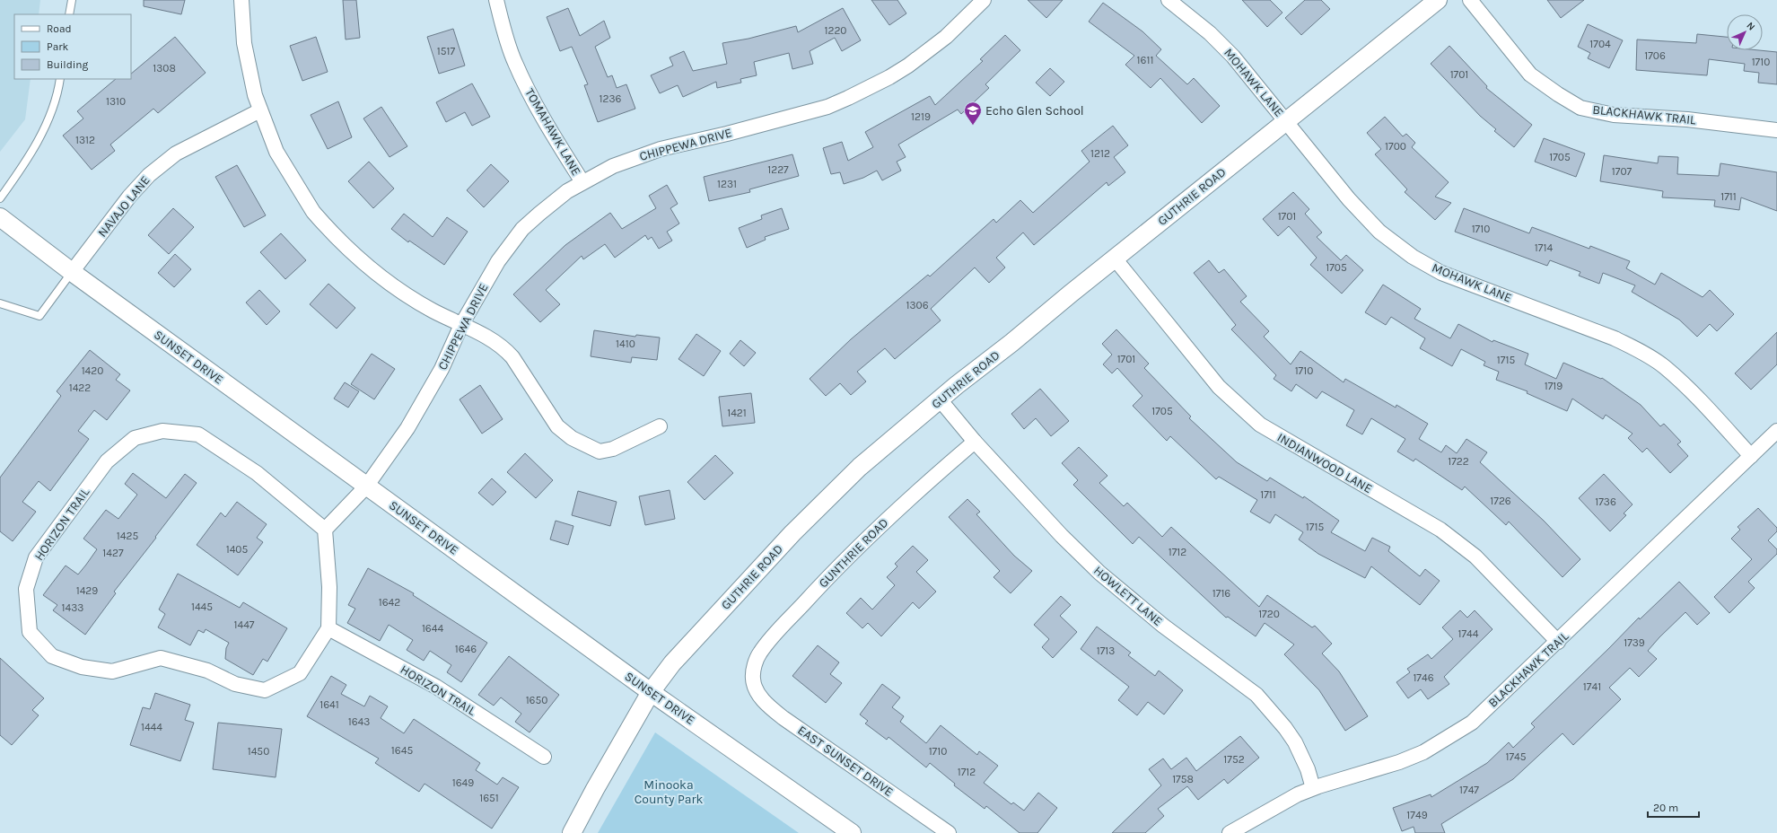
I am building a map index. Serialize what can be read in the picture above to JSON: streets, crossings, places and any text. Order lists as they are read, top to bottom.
{
  "streets": {
    "street": [
      "MOHAWK LANE",
      "BLACKHAWK TRAIL",
      "TOMAHAWK LANE",
      "CHIPPEWA DRIVE",
      "GUTHRIE ROAD",
      "NAVAJO LANE",
      "SUNSET DRIVE",
      "INDIANWOOD LANE",
      "HORIZON TRAIL",
      "GUNTHRIE ROAD",
      "HOWLETT LANE",
      "EAST SUNSET DRIVE"
    ]
  },
  "crossings": [
    ["MOHAWK LANE", "BLACKHAWK TRAIL"],
    ["MOHAWK LANE", "GUTHRIE ROAD"],
    ["BLACKHAWK TRAIL", "INDIANWOOD LANE"],
    ["BLACKHAWK TRAIL", "HOWLETT LANE"],
    ["TOMAHAWK LANE", "CHIPPEWA DRIVE"],
    ["CHIPPEWA DRIVE", "SUNSET DRIVE"],
    ["GUTHRIE ROAD", "SUNSET DRIVE"],
    ["GUTHRIE ROAD", "INDIANWOOD LANE"],
    ["GUTHRIE ROAD", "HOWLETT LANE"],
    ["NAVAJO LANE", "SUNSET DRIVE"],
    ["GUNTHRIE ROAD", "HOWLETT LANE"],
    ["GUNTHRIE ROAD", "EAST SUNSET DRIVE"]
  ],
  "parks": ["Minooka County Park"],
  "places": {
    "school or university": ["Echo Glen School"]
  },
  "house_numbers": [
    "1220",
    "1704",
    "1517",
    "1706",
    "1611",
    "1710",
    "1308",
    "1701",
    "1236",
    "1310",
    "1219",
    "1312",
    "1700",
    "1212",
    "1705",
    "1227",
    "1707",
    "1231",
    "1711",
    "1701",
    "1710",
    "1714",
    "1705",
    "1306",
    "1410",
    "1701",
    "1715",
    "1420",
    "1710",
    "1719",
    "1422",
    "1705",
    "1421",
    "1722",
    "1711",
    "1726",
    "1736",
    "1715",
    "1425",
    "1405",
    "1712",
    "1427",
    "1429",
    "1716",
    "1642",
    "1445",
    "1433",
    "1720",
    "1447",
    "1644",
    "1744",
    "1739",
    "1646",
    "1713",
    "1746",
    "1741",
    "1650",
    "1641",
    "1643",
    "1444",
    "1645",
    "1450",
    "1710",
    "1745",
    "1752",
    "1712",
    "1758",
    "1649",
    "1747",
    "1651",
    "1749"
  ],
  "legend": ["Road", "Park", "Building"],
  "scale_bar": "20 m",
  "north": "top right"
}
